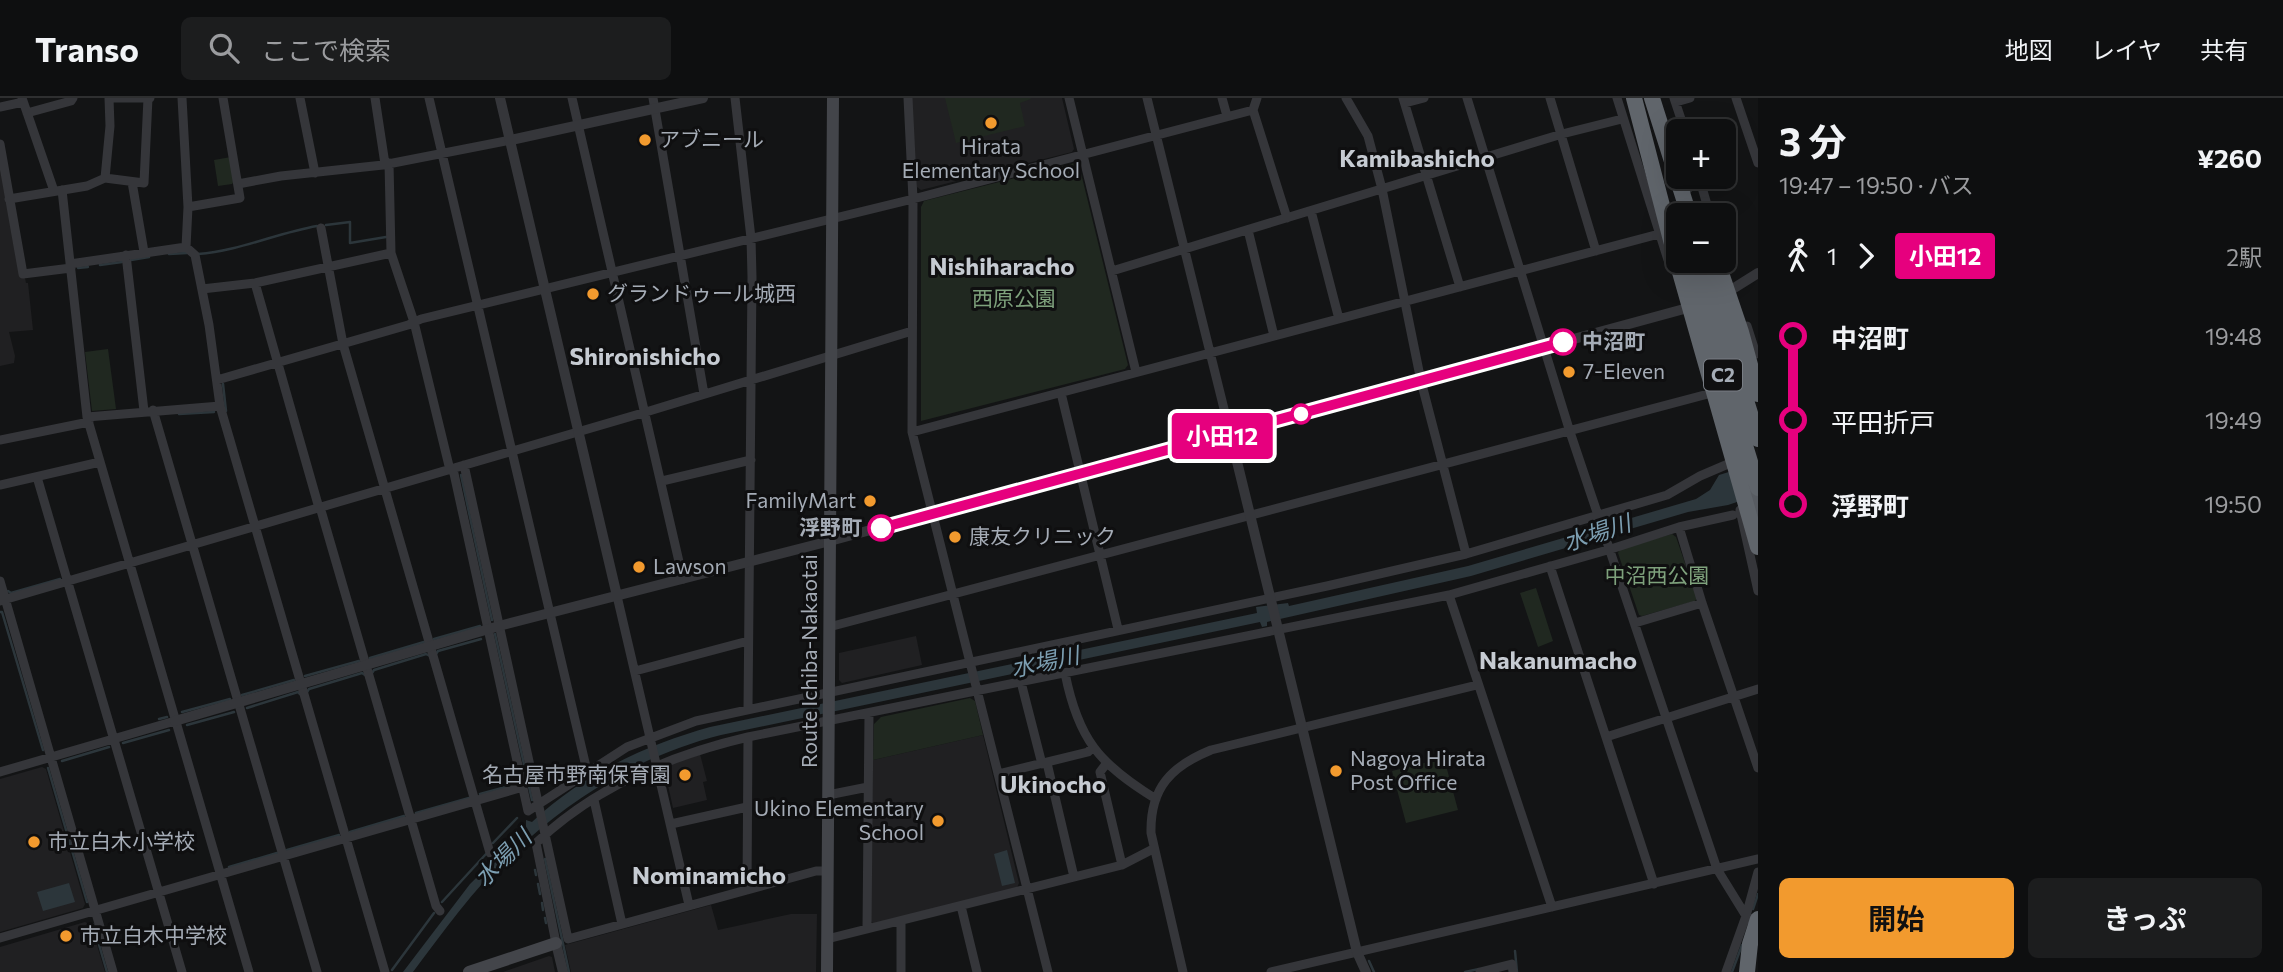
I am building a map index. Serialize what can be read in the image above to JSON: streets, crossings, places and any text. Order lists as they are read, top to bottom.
{
  "streets": {
    "highway": ["C2"],
    "main road": ["Route Ichiba-Nakaotai"]
  },
  "districts": [
    "Kamibashicho",
    "Nishiharacho",
    "Shironishicho",
    "Nakanumacho",
    "Ukinocho",
    "Nominamicho"
  ],
  "water": ["水場川"],
  "parks": ["西原公園", "中沼西公園"],
  "places": [
    "Hirata Elementary School",
    "アブニール",
    "グランドゥール城西",
    "中沼町",
    "7-Eleven",
    "FamilyMart",
    "浮野町",
    "康友クリニック",
    "Lawson",
    "Nagoya Hirata Post Office",
    "名古屋市野南保育園",
    "Ukino Elementary School",
    "市立白木小学校",
    "市立白木中学校"
  ],
  "lines": ["bus line 小田12"],
  "page": {
    "header": "Transo",
    "search": "ここで検索",
    "nav": ["地図", "レイヤ", "共有"],
    "on_map": "小田12",
    "heading": ["3 分", "19:47 – 19:50 · バス", "¥260"],
    "map_buttons": ["+", "−"],
    "legs": ["1", "小田12", "2駅"],
    "list": [
      {
        "name": "中沼町",
        "value": "19:48"
      },
      {
        "name": "平田折戸",
        "value": "19:49"
      },
      {
        "name": "浮野町",
        "value": "19:50"
      }
    ],
    "buttons": ["開始", "きっぷ"]
  }
}
